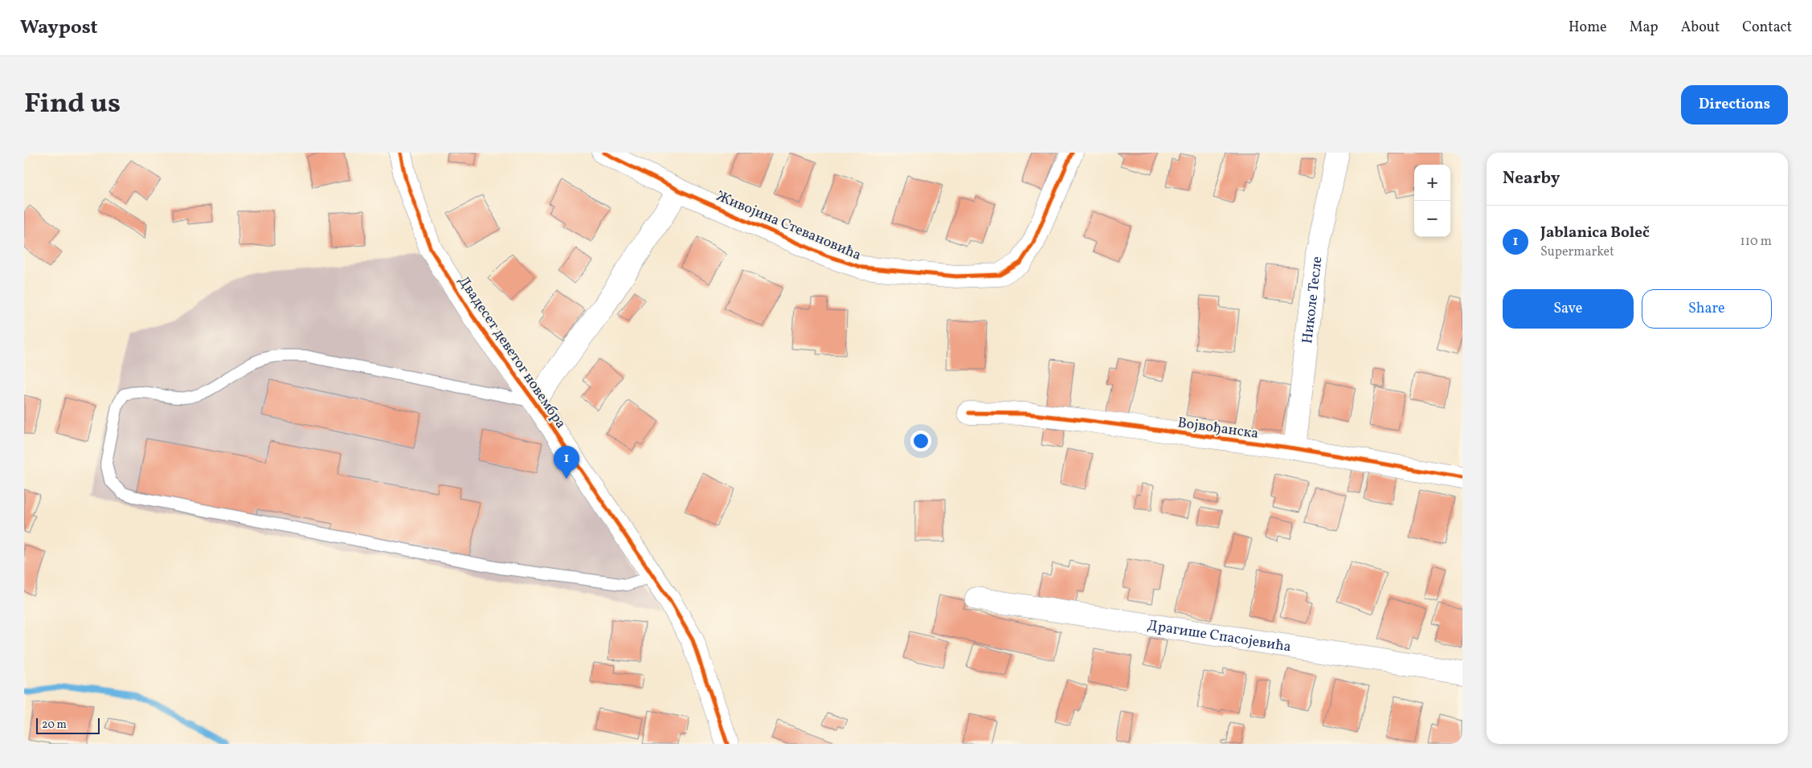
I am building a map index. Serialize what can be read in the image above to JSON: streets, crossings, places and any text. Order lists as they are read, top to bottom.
{
  "streets": {
    "street": [
      "Живојина Стевановића",
      "Николе Тесле",
      "Двадесет деветог новембра",
      "Војвођанска",
      "Драгише Спасојевића"
    ]
  },
  "crossings": [
    ["Николе Тесле", "Војвођанска"]
  ],
  "scale_bar": "20 m",
  "page": {
    "header": "Waypost",
    "nav": [
      "Home",
      "Map",
      "About",
      "Contact"
    ],
    "title": "Find us",
    "buttons": [
      "Directions",
      ["Save", "Share"]
    ],
    "heading": "Nearby",
    "map_buttons": ["+", "−"],
    "list": [
      {
        "mark": "1",
        "name": "Jablanica Boleč",
        "note": "Supermarket",
        "value": "110 m"
      }
    ],
    "pins": "1",
    "scale": "20 m"
  }
}
